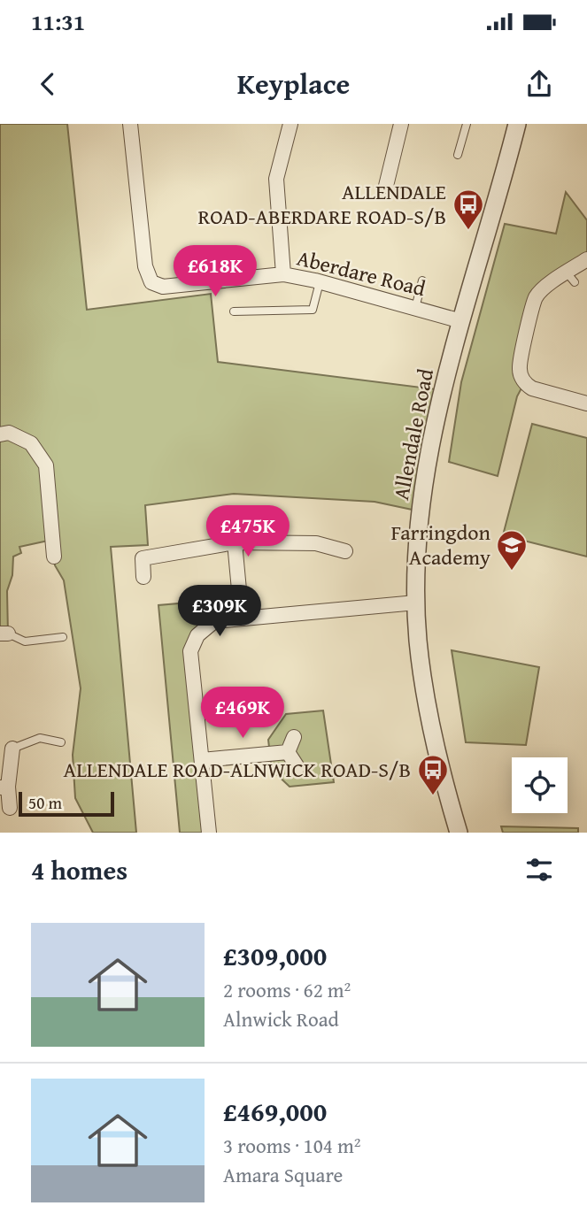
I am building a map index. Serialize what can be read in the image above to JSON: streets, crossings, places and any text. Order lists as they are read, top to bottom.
{
  "streets": {
    "street": ["Aberdare Road", "Allendale Road"]
  },
  "crossings": [
    ["Aberdare Road", "Allendale Road"]
  ],
  "places": {
    "bus stop": ["ALLENDALE ROAD-ABERDARE ROAD-S/B", "ALLENDALE ROAD-ALNWICK ROAD-S/B"],
    "school or university": ["Farringdon Academy"]
  },
  "scale_bar": "50 m",
  "page": {
    "status": "11:31",
    "header": "Keyplace",
    "price": [
      "£618K",
      "£475K",
      "£309K",
      "£469K"
    ],
    "scale": "50 m",
    "heading": "4 homes",
    "list": [
      {
        "name": "£309,000",
        "note": "2 rooms · 62 m² · Alnwick Road"
      },
      {
        "name": "£469,000",
        "note": "3 rooms · 104 m² · Amara Square"
      }
    ]
  }
}
